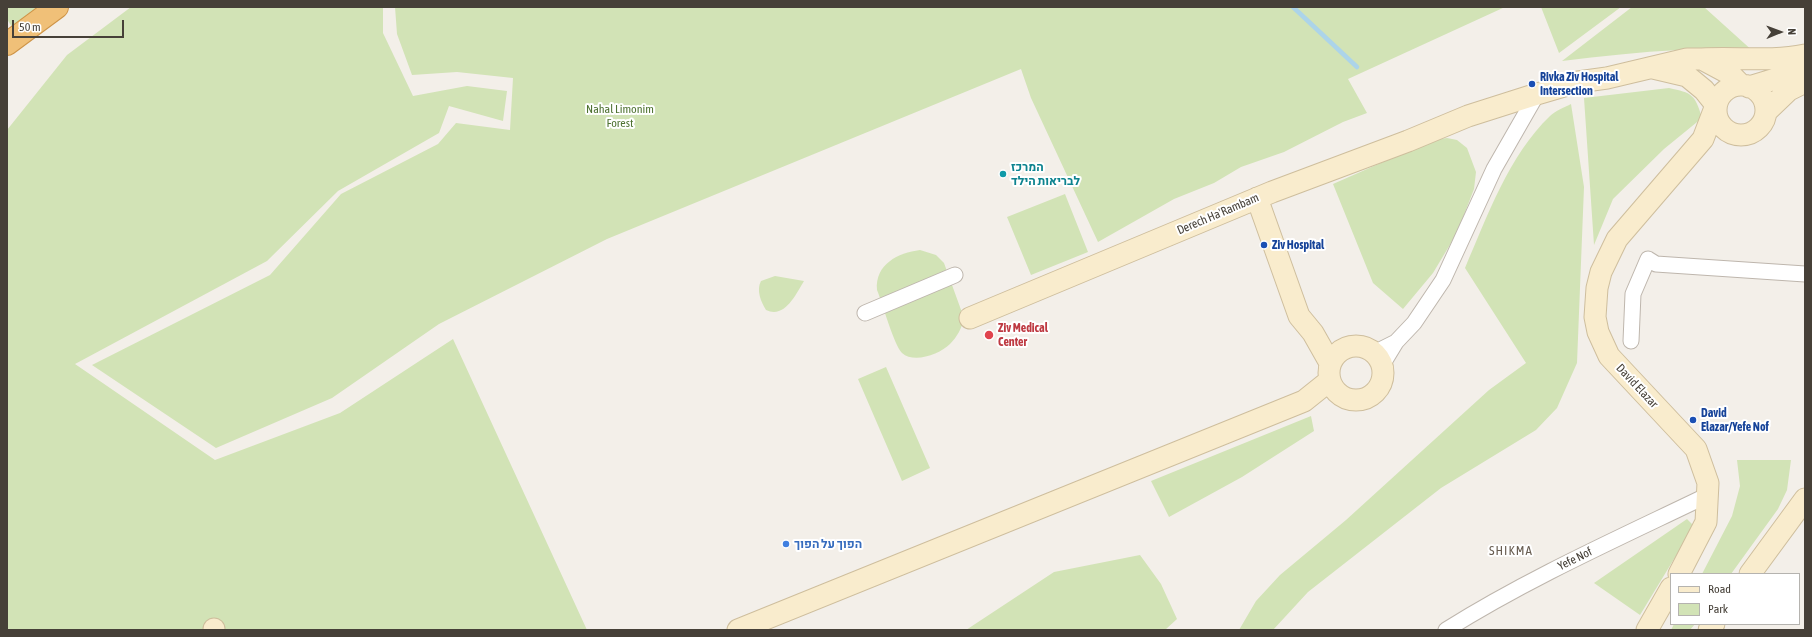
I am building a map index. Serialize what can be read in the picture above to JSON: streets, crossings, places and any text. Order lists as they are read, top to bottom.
{
  "streets": {
    "street": ["Derech Ha'Rambam", "David Elazar", "Yefe Nof"]
  },
  "crossings": [
    ["Derech Ha'Rambam", "David Elazar"],
    ["David Elazar", "Yefe Nof"]
  ],
  "districts": ["SHIKMA"],
  "parks": ["Nahal Limonim Forest"],
  "places": [
    "Rivka Ziv Hospital Intersection",
    "המרכז לבריאות הילד",
    "Ziv Hospital",
    "Ziv Medical Center",
    "David Elazar/Yefe Nof",
    "הפוך על הפוך"
  ],
  "legend": ["Road", "Park"],
  "scale_bar": "50 m",
  "north": "right"
}
